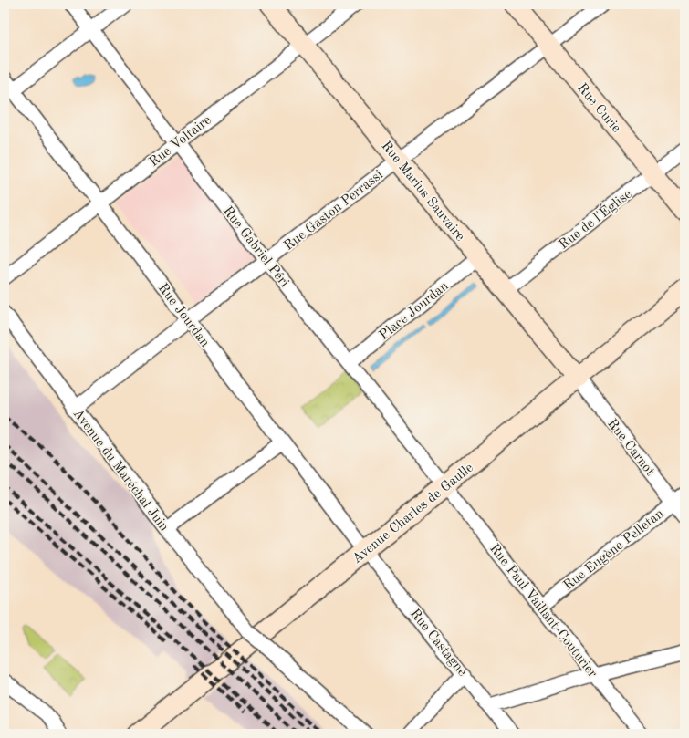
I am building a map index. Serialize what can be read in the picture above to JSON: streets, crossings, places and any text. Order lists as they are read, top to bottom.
{
  "streets": {
    "main road": ["Rue Curie", "Rue Marius Sauvaire", "Avenue Charles de Gaulle"],
    "street": [
      "Rue Voltaire",
      "Rue Gaston Perrassi",
      "Rue de l'Église",
      "Rue Gabriel Péri",
      "Place Jourdan",
      "Rue Jourdan",
      "Rue Carnot",
      "Avenue du Maréchal Juin",
      "Rue Eugène Pelletan",
      "Rue Paul Vaillant-Couturier",
      "Rue Castagne"
    ]
  },
  "crossings": [
    ["Rue Curie", "Rue Gaston Perrassi"],
    ["Rue Curie", "Rue de l'Église"],
    ["Rue Voltaire", "Rue Marius Sauvaire"],
    ["Rue Voltaire", "Rue Gabriel Péri"],
    ["Rue Voltaire", "Rue Jourdan"],
    ["Rue Marius Sauvaire", "Rue Gaston Perrassi"],
    ["Rue Marius Sauvaire", "Rue de l'Église"],
    ["Rue Marius Sauvaire", "Place Jourdan"],
    ["Rue Marius Sauvaire", "Rue Carnot"],
    ["Rue Marius Sauvaire", "Avenue Charles de Gaulle"],
    ["Rue Gaston Perrassi", "Rue Gabriel Péri"],
    ["Rue Gaston Perrassi", "Rue Jourdan"],
    ["Rue Gaston Perrassi", "Avenue du Maréchal Juin"],
    ["Rue Gabriel Péri", "Place Jourdan"],
    ["Rue Gabriel Péri", "Avenue Charles de Gaulle"],
    ["Rue Gabriel Péri", "Rue Paul Vaillant-Couturier"],
    ["Rue Jourdan", "Avenue Charles de Gaulle"],
    ["Rue Jourdan", "Rue Castagne"],
    ["Rue Carnot", "Avenue Charles de Gaulle"],
    ["Rue Carnot", "Rue Eugène Pelletan"],
    ["Avenue Charles de Gaulle", "Rue Paul Vaillant-Couturier"],
    ["Avenue Charles de Gaulle", "Rue Castagne"],
    ["Rue Eugène Pelletan", "Rue Paul Vaillant-Couturier"]
  ]
}
